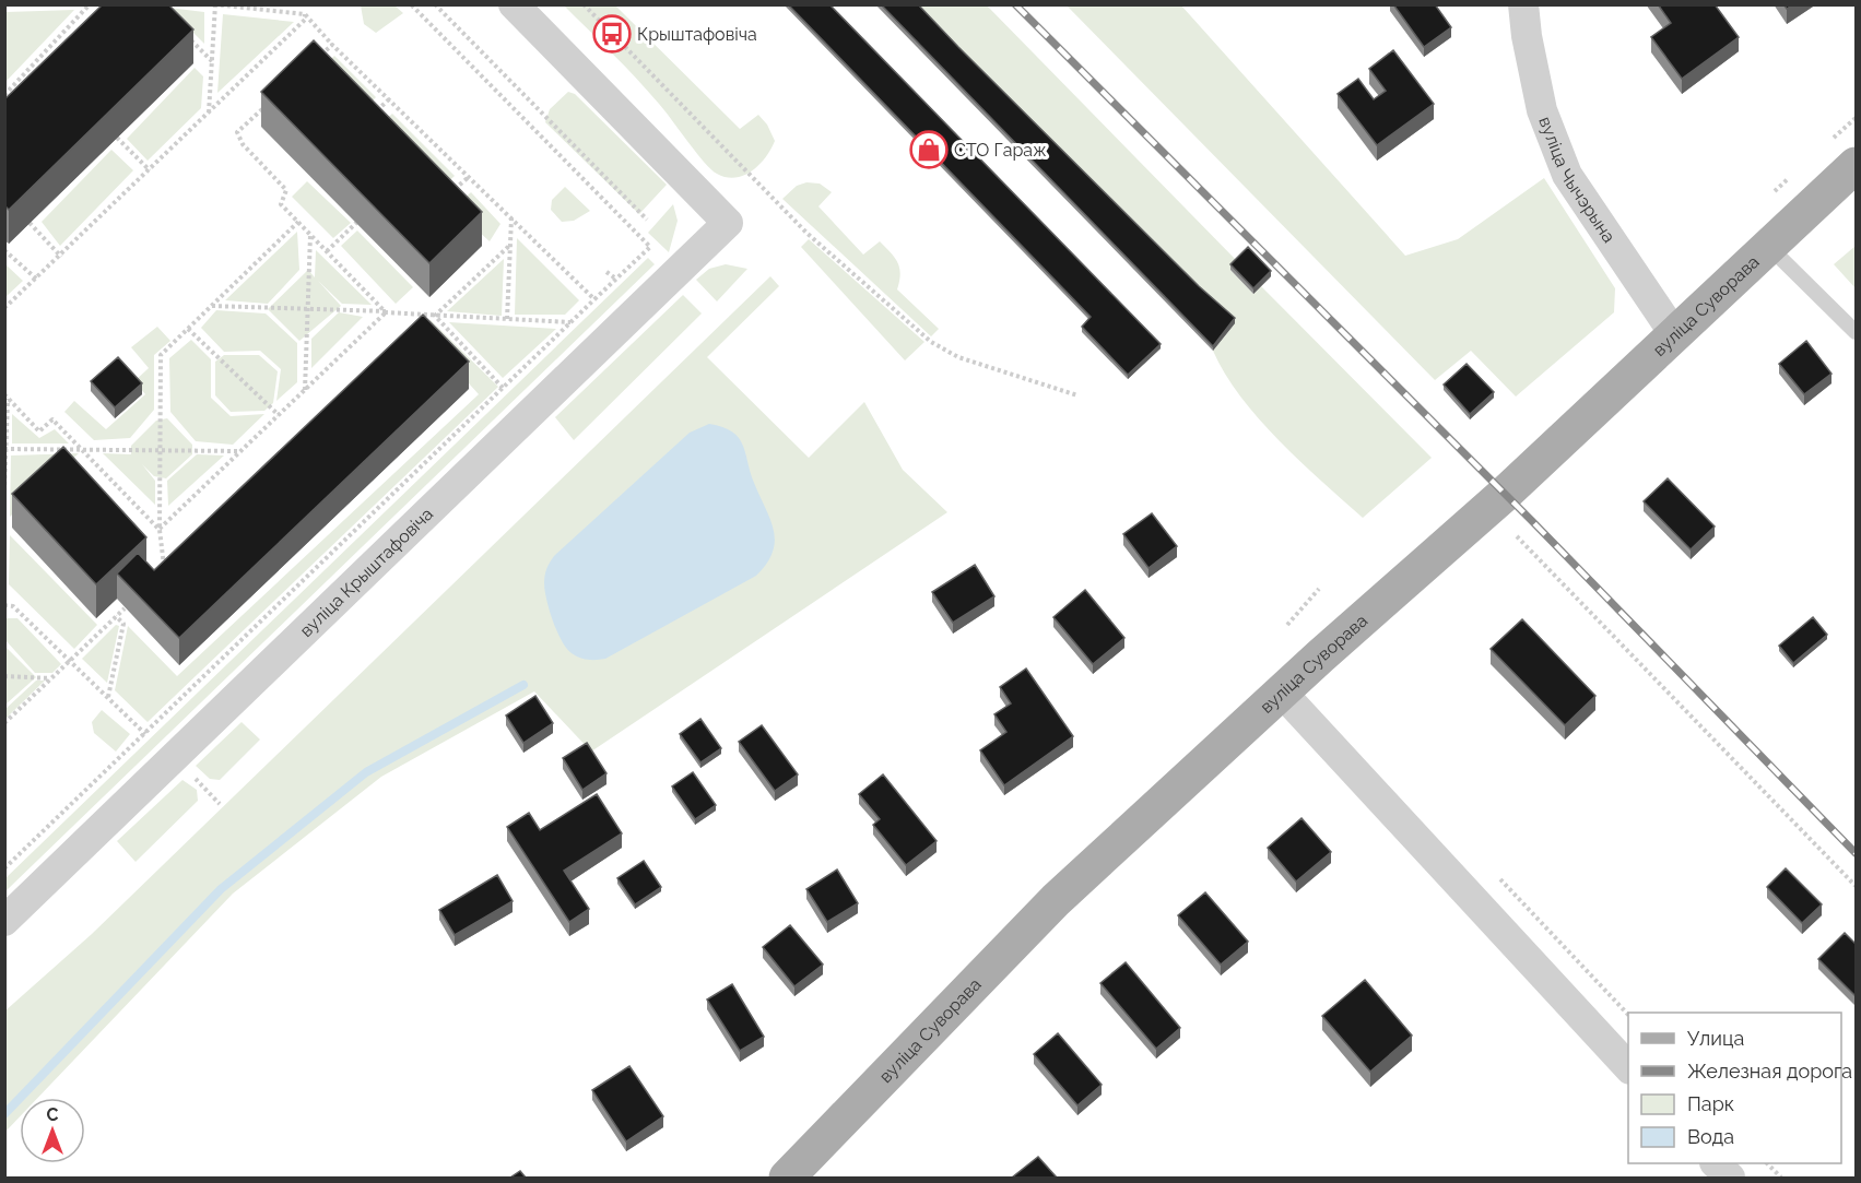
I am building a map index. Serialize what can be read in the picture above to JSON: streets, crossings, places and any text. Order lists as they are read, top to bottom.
{
  "streets": {
    "main road": ["вуліца Суворава"],
    "street": ["вуліца Чычэрына", "вуліца Крыштафовіча"]
  },
  "crossings": [
    ["вуліца Чычэрына", "вуліца Суворава"]
  ],
  "places": {
    "bus stop": ["Крыштафовіча"],
    "shop": ["СТО Гараж"]
  },
  "legend": [
    "Улица",
    "Железная дорога",
    "Парк",
    "Вода"
  ],
  "north": "top"
}
